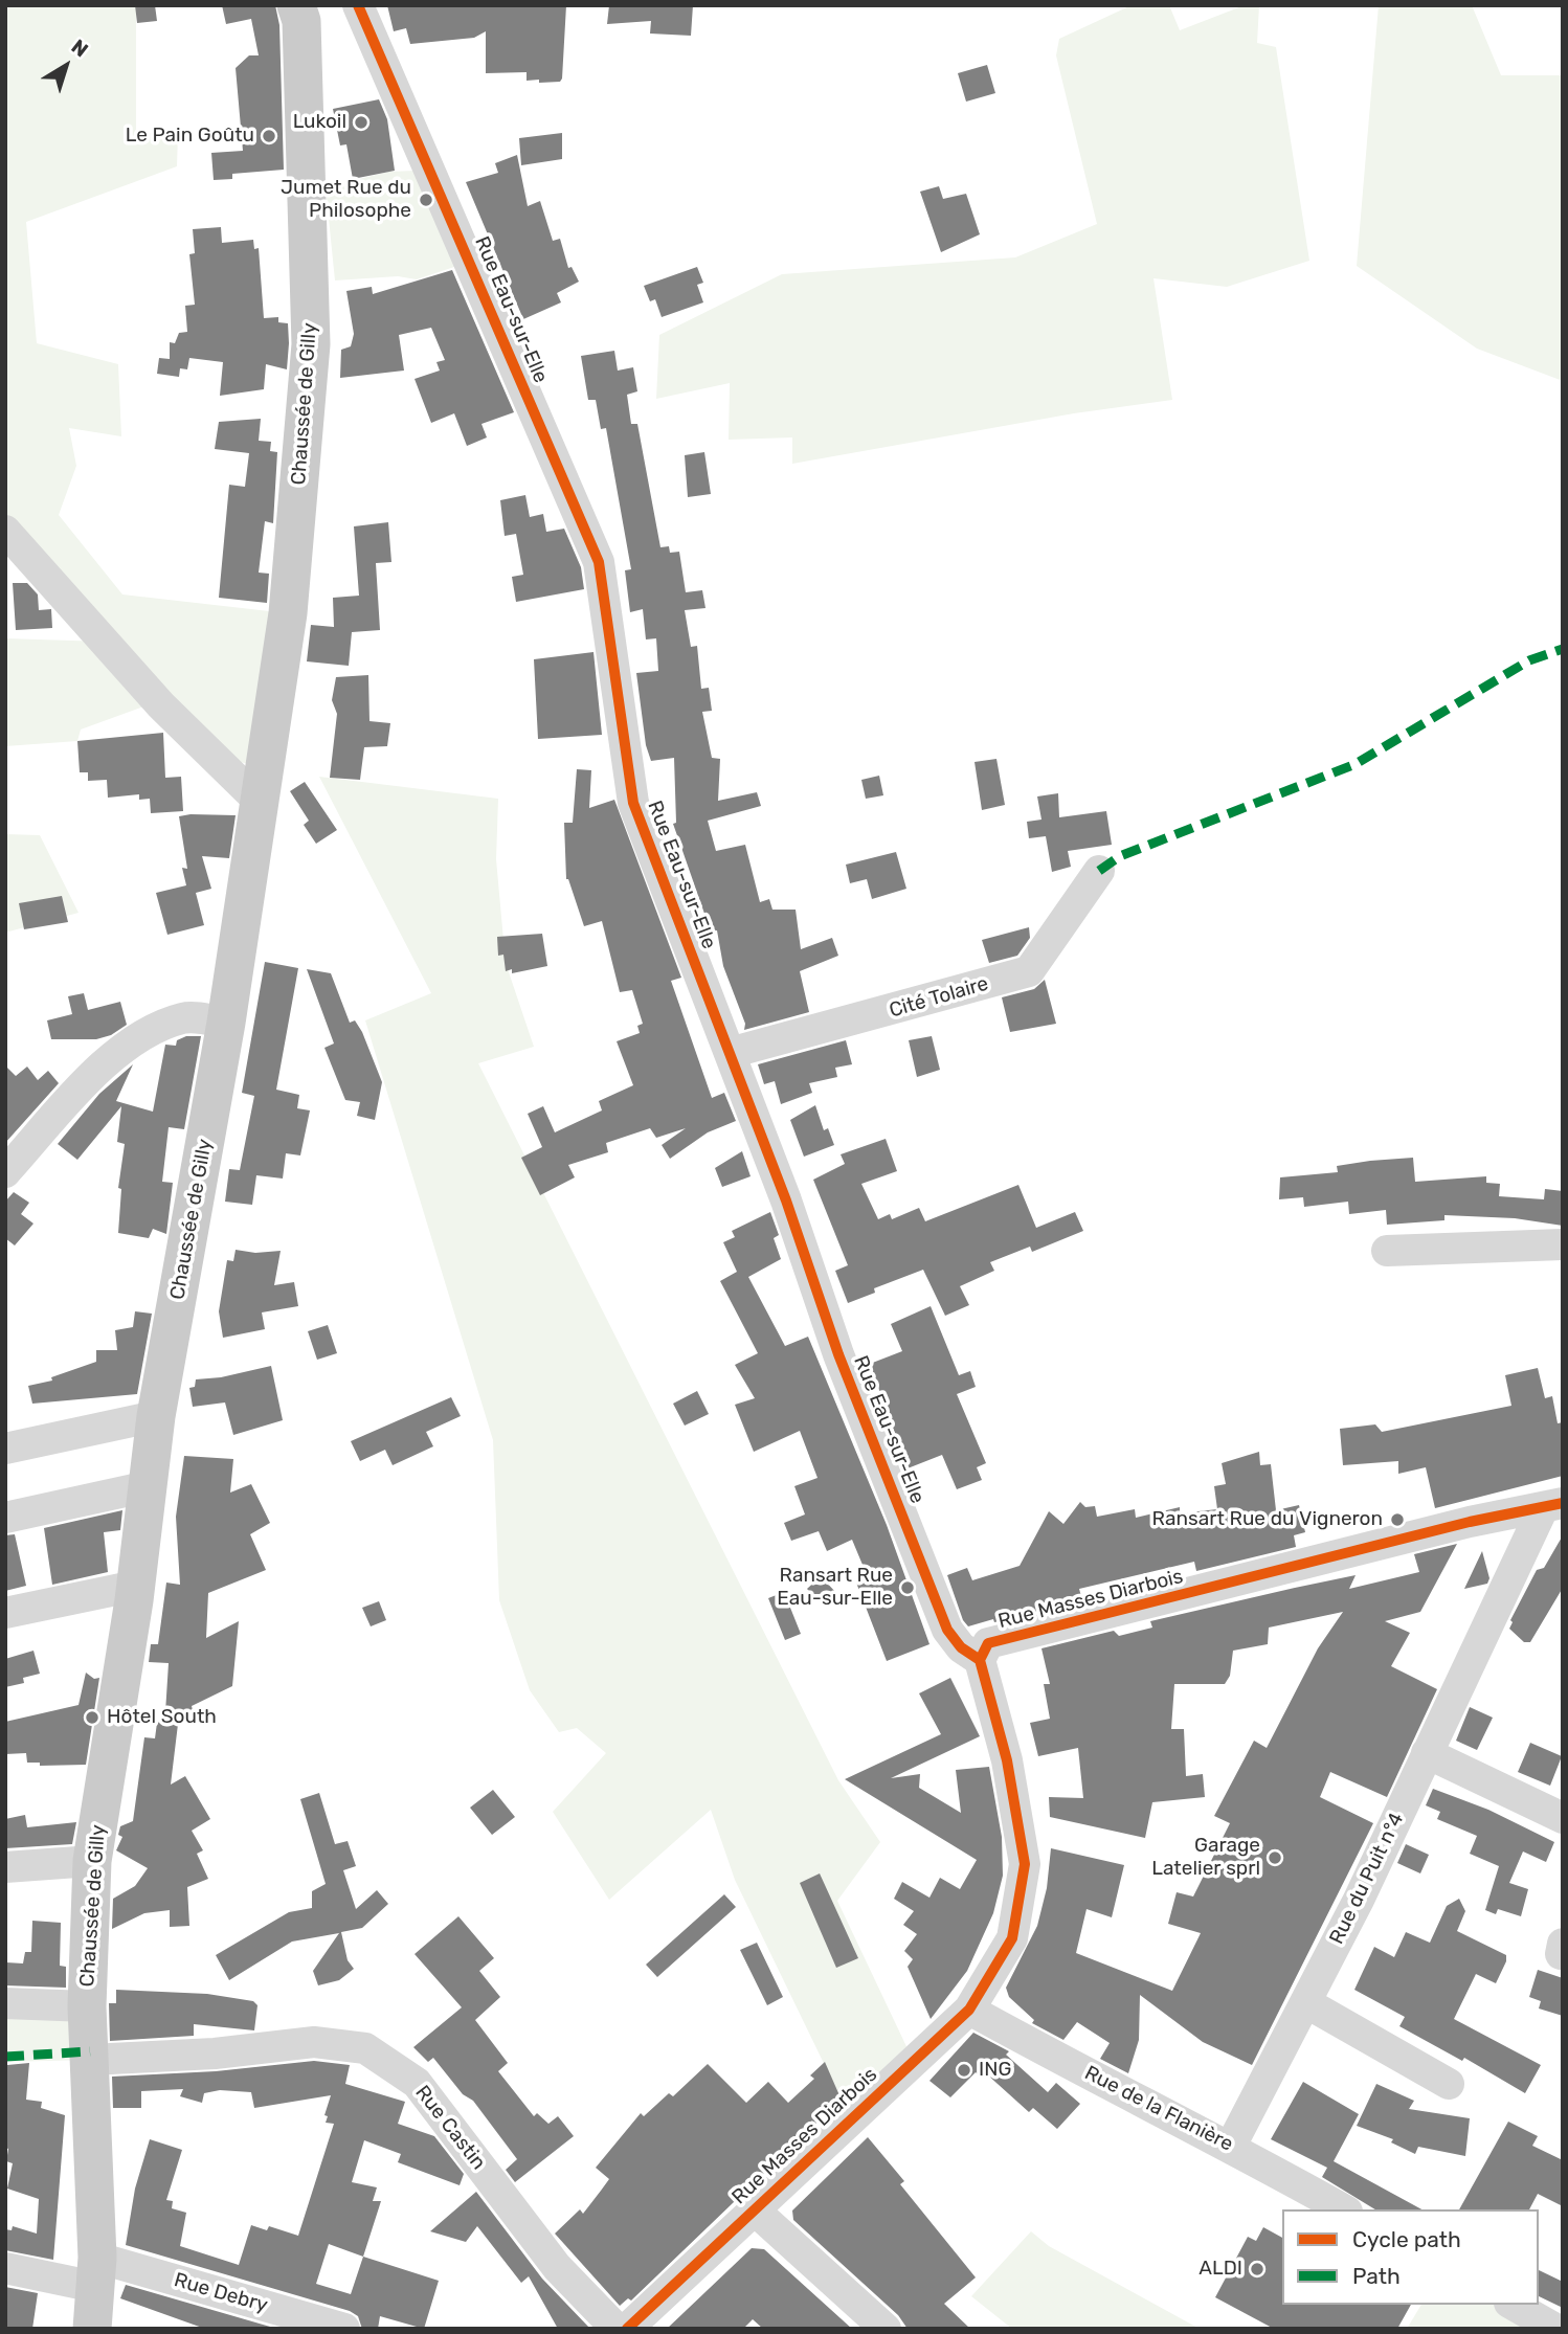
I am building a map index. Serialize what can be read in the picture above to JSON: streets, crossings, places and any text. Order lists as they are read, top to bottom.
{
  "streets": {
    "main road": ["Chaussée de Gilly"],
    "street": [
      "Rue Eau-sur-Elle",
      "Cité Tolaire",
      "Rue Masses Diarbois",
      "Rue du Puit n°4",
      "Rue de la Flanière",
      "Rue Castin",
      "Rue Debry"
    ]
  },
  "crossings": [
    ["Rue Eau-sur-Elle", "Cité Tolaire"],
    ["Rue Eau-sur-Elle", "Rue Masses Diarbois"],
    ["Chaussée de Gilly", "Rue Castin"],
    ["Chaussée de Gilly", "Rue Debry"],
    ["Rue Masses Diarbois", "Rue du Puit n°4"],
    ["Rue Masses Diarbois", "Rue de la Flanière"],
    ["Rue du Puit n°4", "Rue de la Flanière"]
  ],
  "places": [
    "Lukoil",
    "Le Pain Goûtu",
    "Jumet Rue du Philosophe",
    "Ransart Rue du Vigneron",
    "Ransart Rue Eau-sur-Elle",
    "Hôtel South",
    "Garage Latelier sprl",
    "ING",
    "ALDI"
  ],
  "legend": ["Cycle path", "Path"],
  "north": "top right"
}
